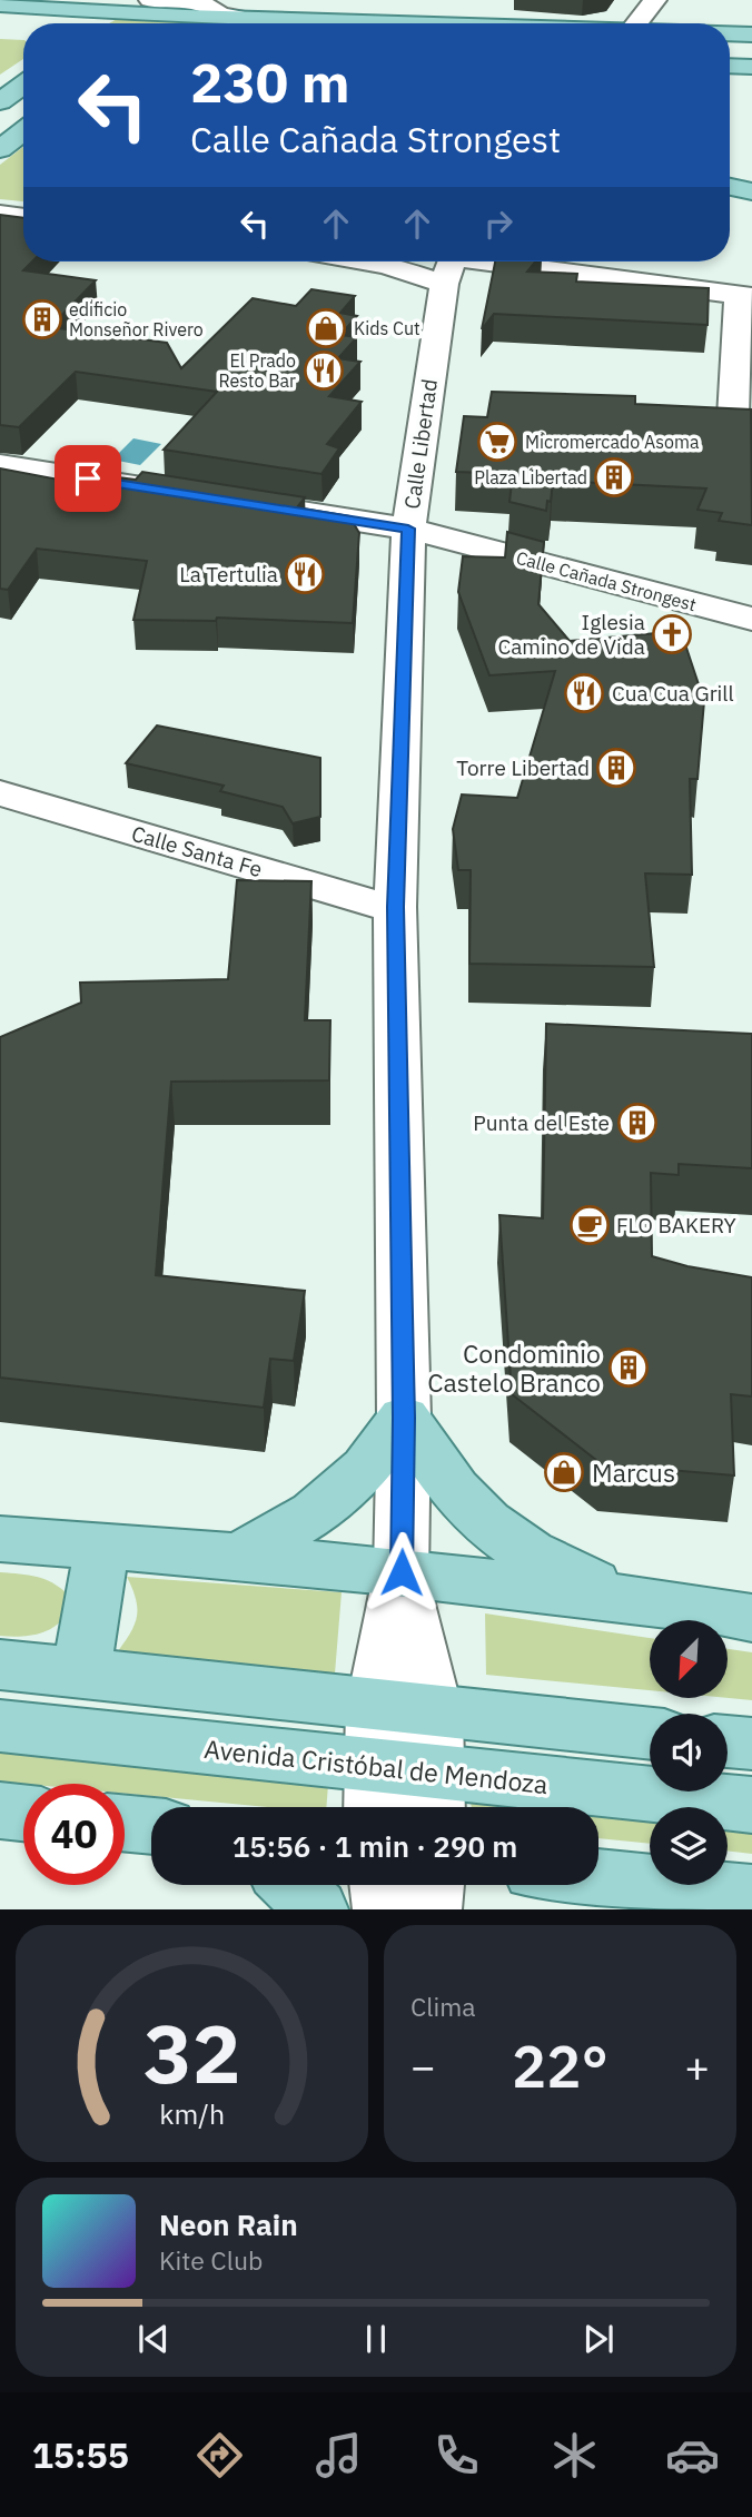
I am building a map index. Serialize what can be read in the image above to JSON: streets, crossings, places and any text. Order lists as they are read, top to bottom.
{
  "streets": {
    "main road": ["Avenida Cristóbal de Mendoza"],
    "street": ["Calle Libertad", "Calle Cañada Strongest", "Calle Santa Fe"]
  },
  "crossings": [
    ["Calle Libertad", "Calle Cañada Strongest"],
    ["Calle Libertad", "Calle Santa Fe"]
  ],
  "places": {
    "building": [
      "edificio Monseñor Rivero",
      "Plaza Libertad",
      "Torre Libertad",
      "Punta del Este",
      "Condominio Castelo Branco"
    ],
    "shop": ["Kids Cut", "Marcus"],
    "restaurant": ["El Prado Resto Bar", "La Tertulia", "Cua Cua Grill"],
    "supermarket": ["Micromercado Asoma"],
    "church": ["Iglesia Camino de Vida"],
    "cafe": ["FLO BAKERY"]
  },
  "north": "bottom left",
  "page": {
    "turn": ["230 m", "Calle Cañada Strongest"],
    "limit": "40",
    "trip": "15:56 · 1 min · 290 m",
    "tile": "Clima",
    "heat": ["−", "22°", "+"],
    "song": ["Neon Rain", "Kite Club"],
    "tabs": "15:55",
    "gauge": ["32", "km/h"]
  }
}
